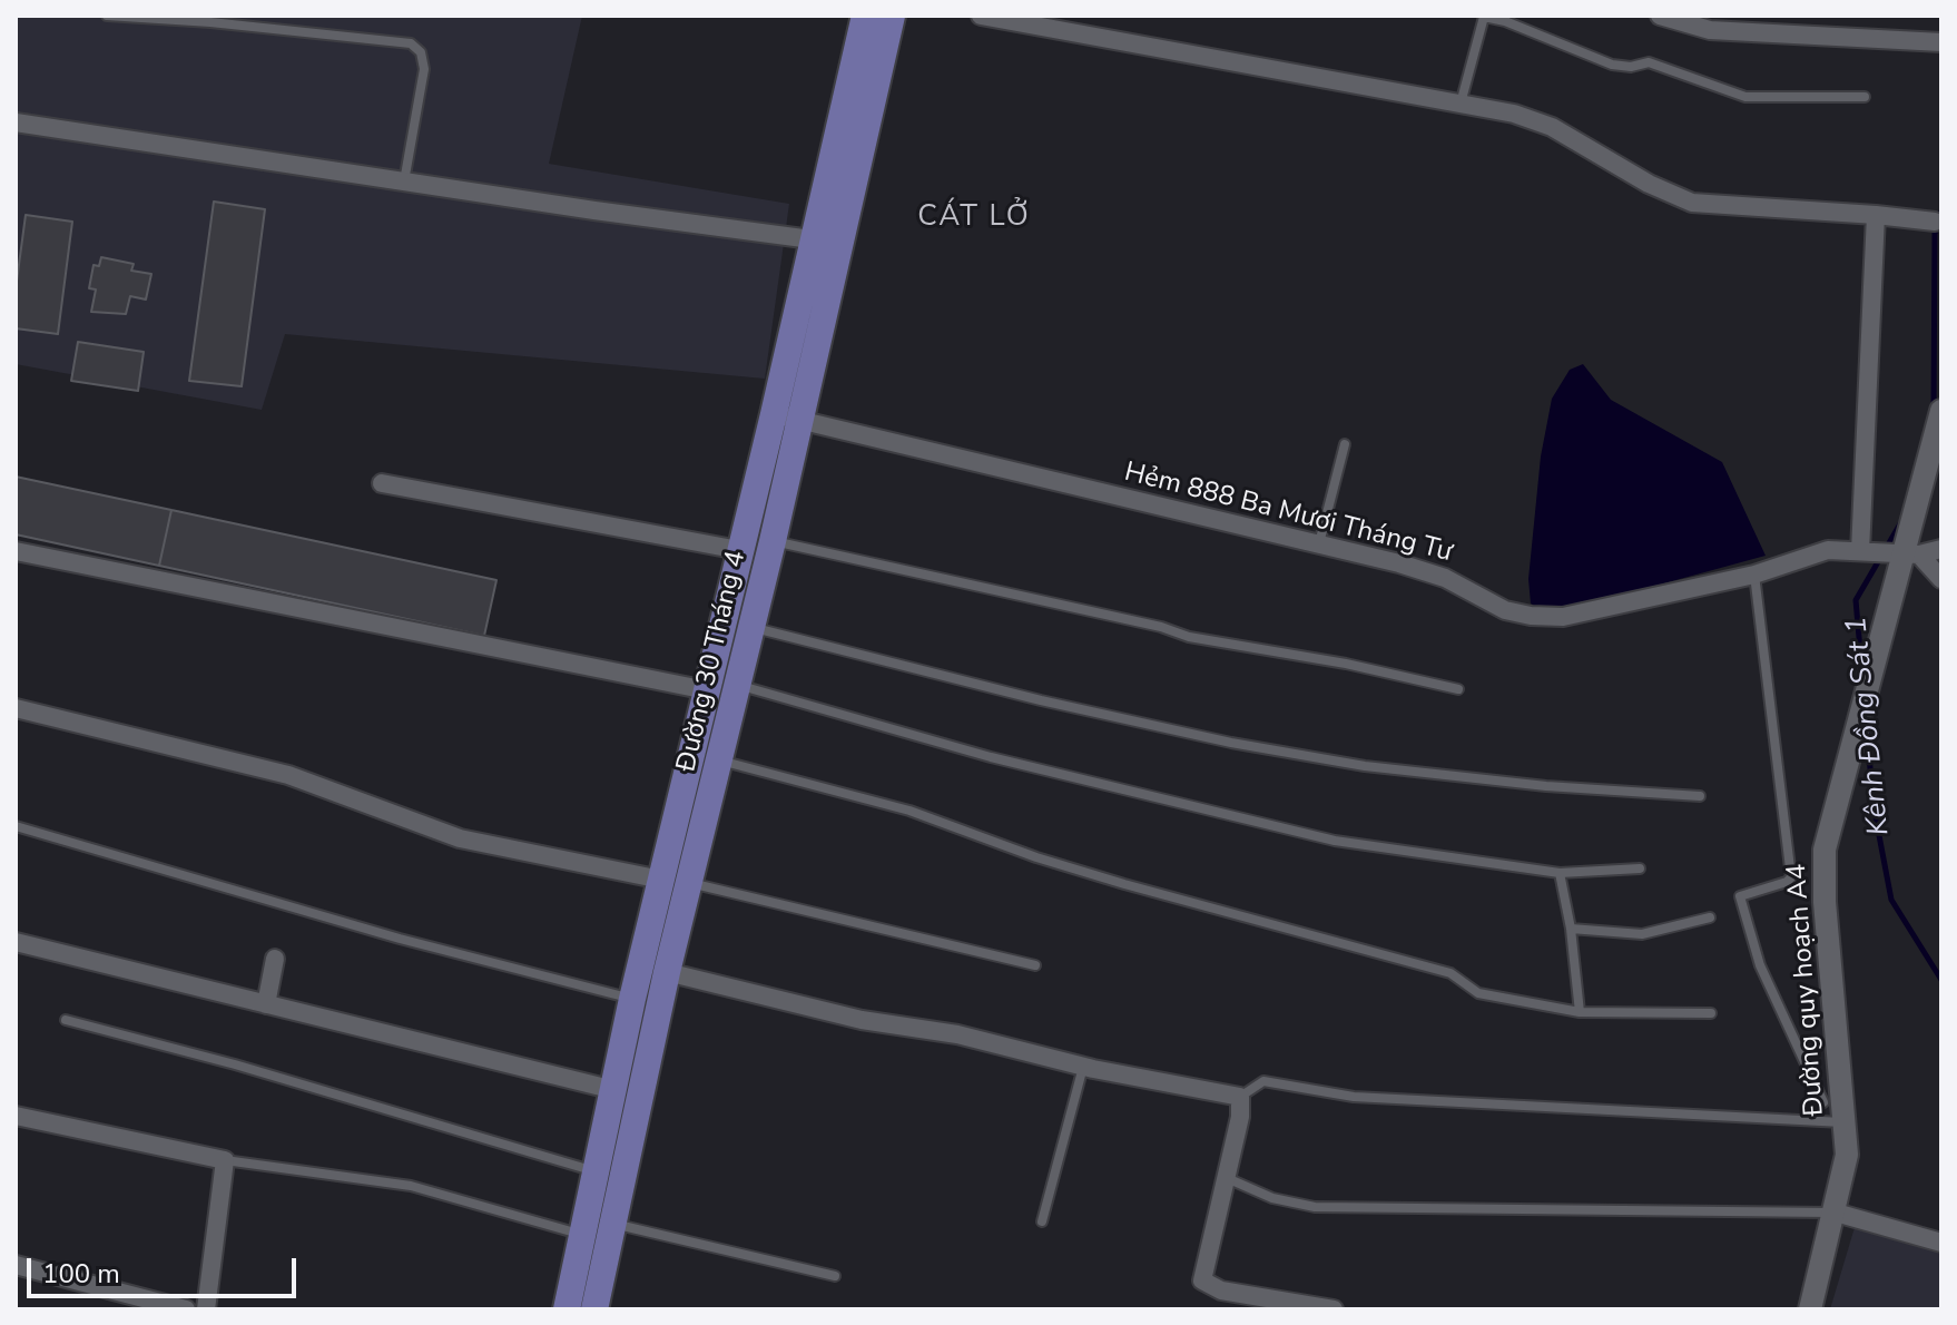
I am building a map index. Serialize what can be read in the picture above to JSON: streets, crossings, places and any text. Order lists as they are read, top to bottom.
{
  "streets": {
    "main road": ["Đường 30 Tháng 4"],
    "street": ["Hẻm 888 Ba Mươi Tháng Tư", "Đường quy hoạch A4"]
  },
  "crossings": [
    ["Hẻm 888 Ba Mươi Tháng Tư", "Đường 30 Tháng 4"],
    ["Hẻm 888 Ba Mươi Tháng Tư", "Đường quy hoạch A4"]
  ],
  "districts": ["CÁT LỞ"],
  "water": ["Kênh Đồng Sát 1"],
  "scale_bar": "100 m"
}
